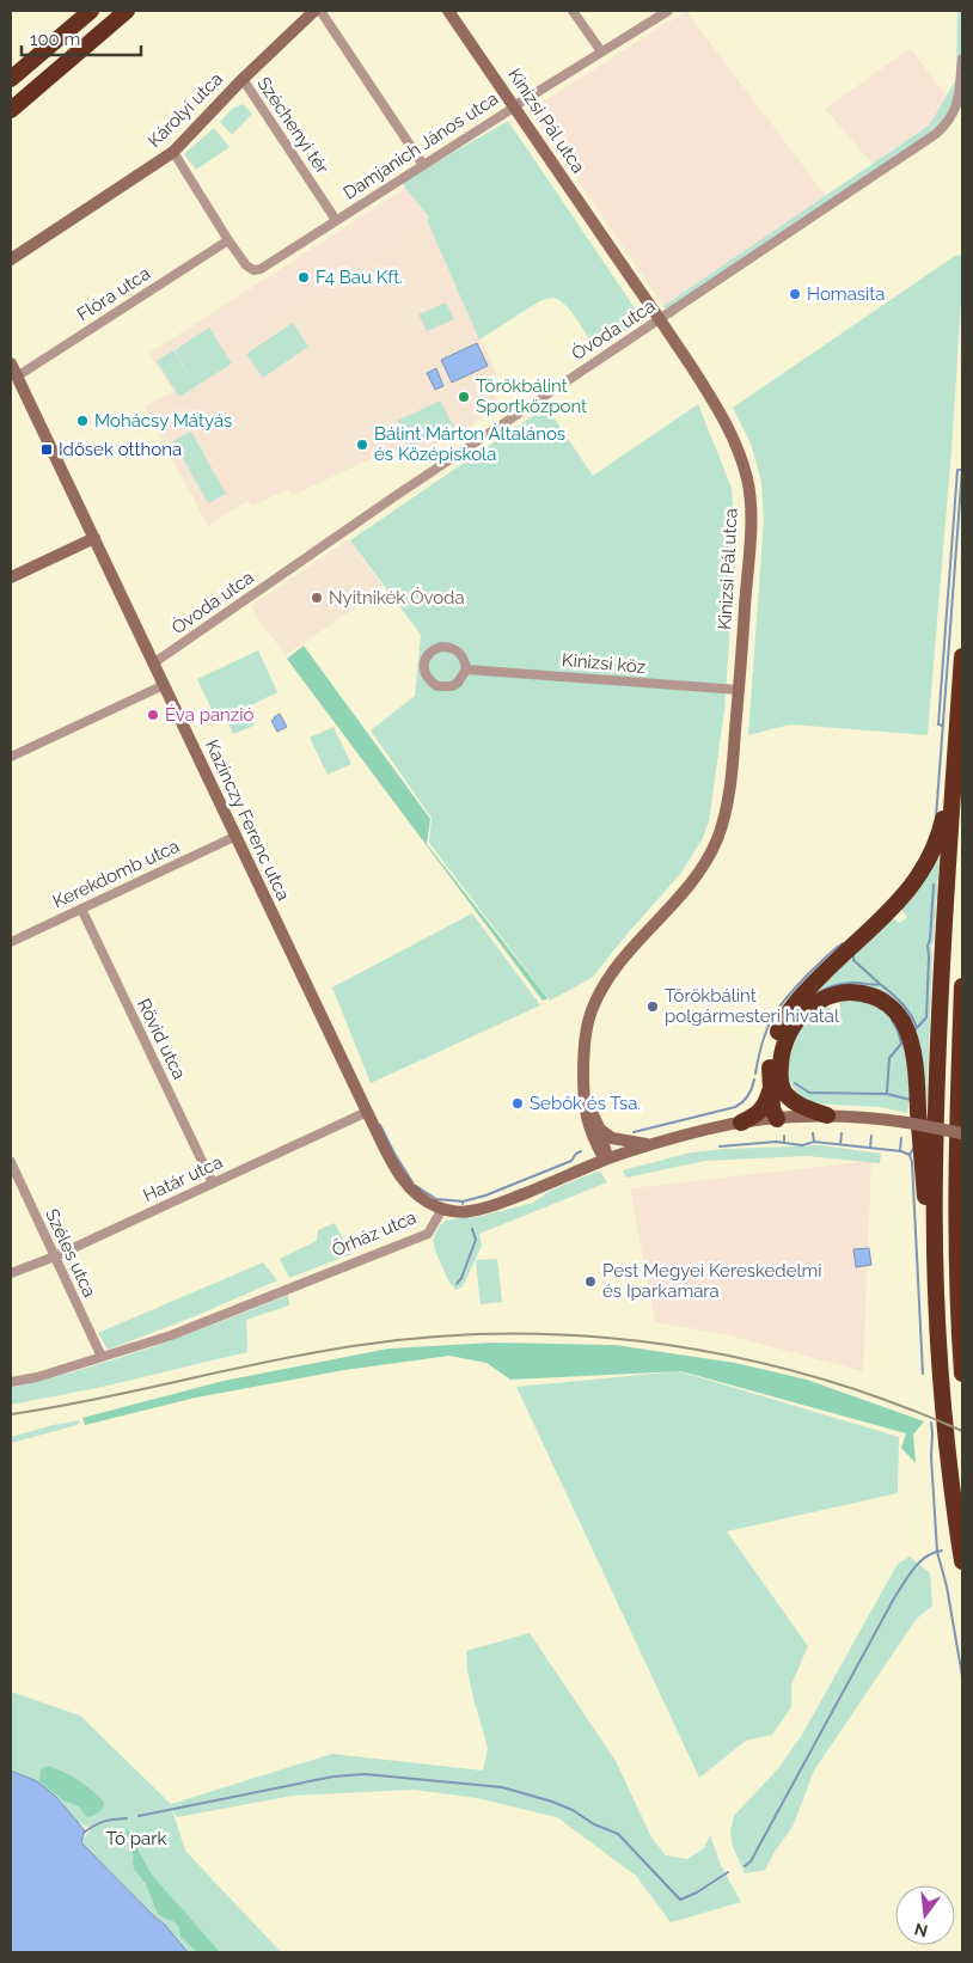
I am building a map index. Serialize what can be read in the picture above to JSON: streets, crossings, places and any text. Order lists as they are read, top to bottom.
{
  "streets": {
    "street": [
      "Károlyi utca",
      "Kinizsi Pál utca",
      "Széchenyi tér",
      "Damjanich János utca",
      "Flóra utca",
      "Óvoda utca",
      "Kinizsi köz",
      "Kazinczy Ferenc utca",
      "Kerekdomb utca",
      "Rövid utca",
      "Határ utca",
      "Őrház utca",
      "Széles utca"
    ]
  },
  "crossings": [
    ["Károlyi utca", "Széchenyi tér"],
    ["Kinizsi Pál utca", "Damjanich János utca"],
    ["Kinizsi Pál utca", "Óvoda utca"],
    ["Kinizsi Pál utca", "Kinizsi köz"],
    ["Széchenyi tér", "Damjanich János utca"],
    ["Damjanich János utca", "Flóra utca"],
    ["Flóra utca", "Kazinczy Ferenc utca"],
    ["Óvoda utca", "Kazinczy Ferenc utca"],
    ["Kazinczy Ferenc utca", "Kerekdomb utca"],
    ["Kazinczy Ferenc utca", "Határ utca"],
    ["Kazinczy Ferenc utca", "Őrház utca"],
    ["Kerekdomb utca", "Rövid utca"],
    ["Rövid utca", "Határ utca"],
    ["Határ utca", "Széles utca"],
    ["Őrház utca", "Széles utca"]
  ],
  "parks": ["Tó park"],
  "places": {
    "other": [
      "F4 Bau Kft.",
      "Homasita",
      "Törökbálint Sportközpont",
      "Mohácsy Mátyás",
      "Bálint Márton Általános és Középiskola",
      "Nyitnikék Óvoda",
      "Éva panzió",
      "Törökbálint polgármesteri hivatal",
      "Sebők és Tsa.",
      "Pest Megyei Kereskedelmi és Iparkamara"
    ],
    "transit": ["Idősek otthona"]
  },
  "scale_bar": "100 m",
  "north": "bottom"
}
